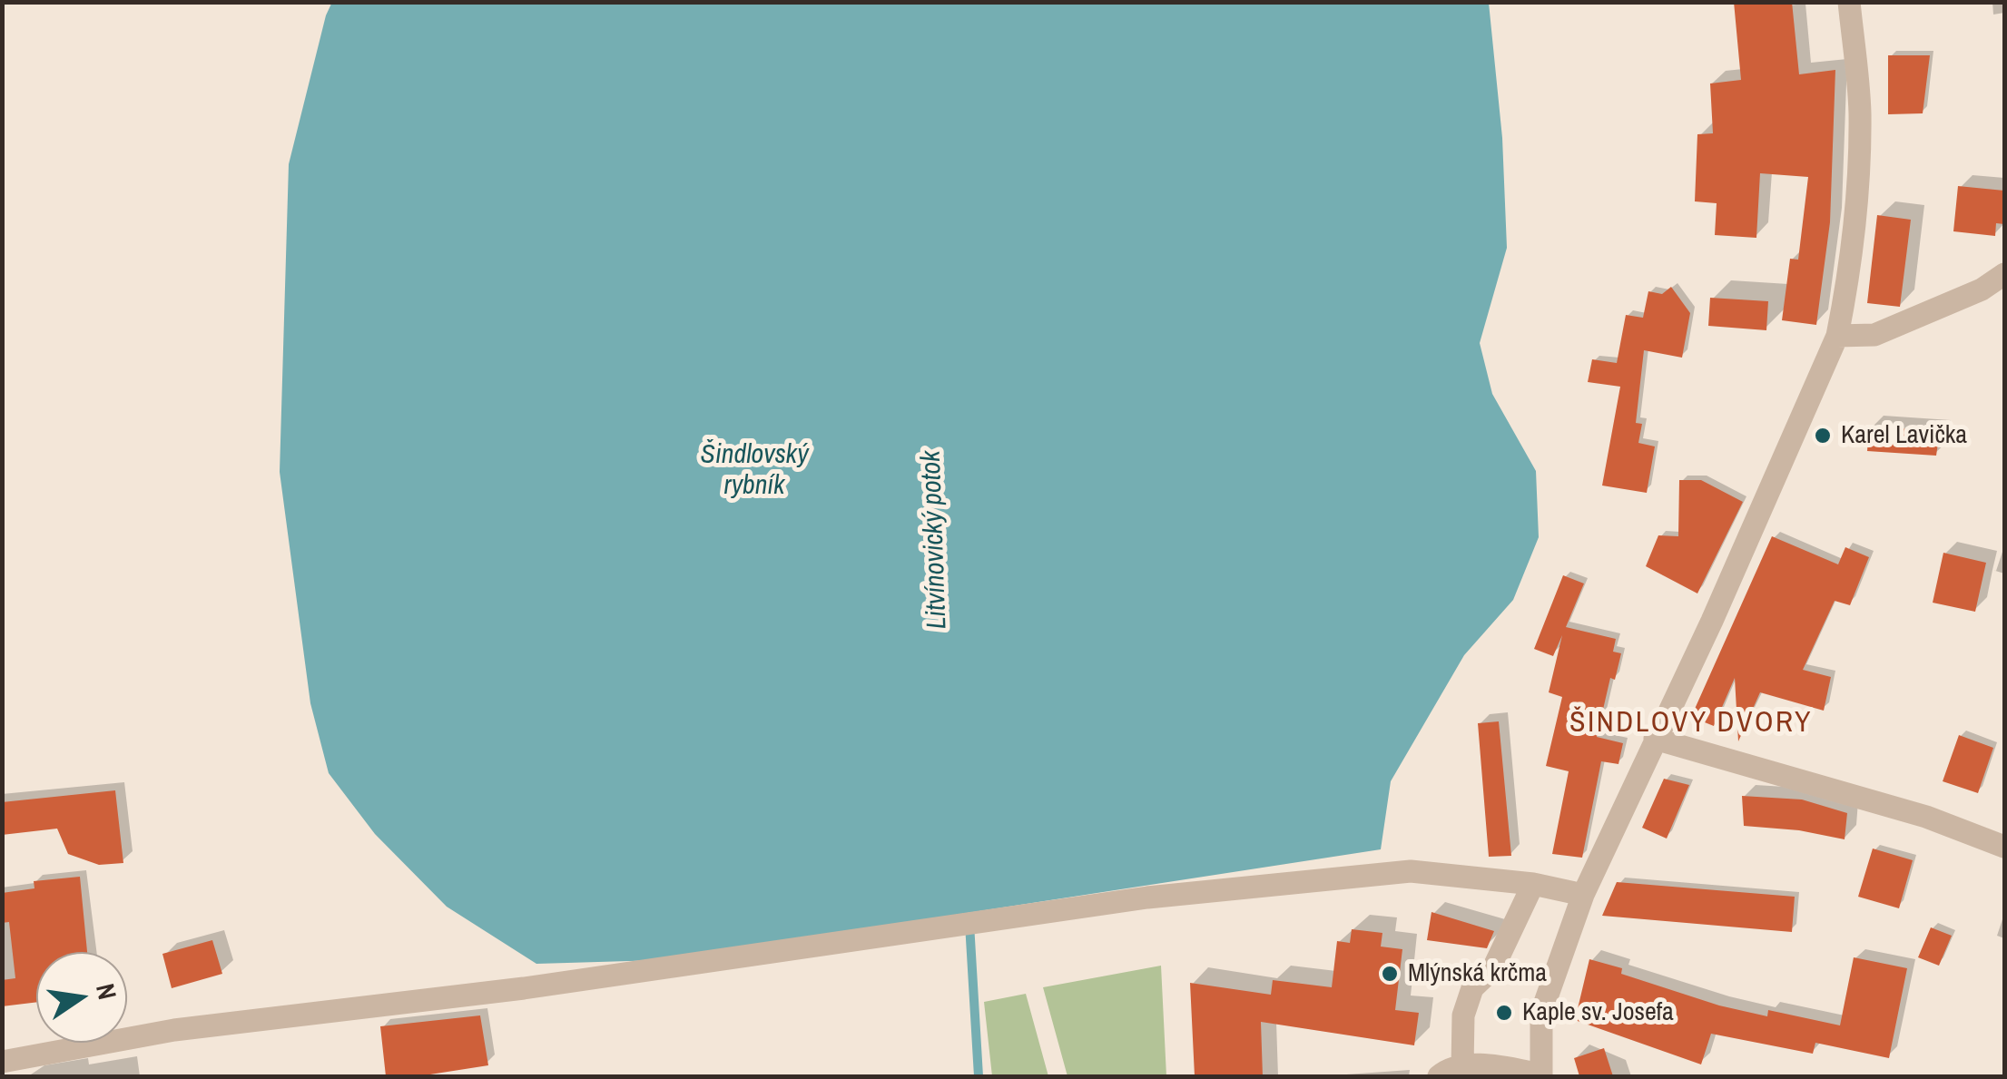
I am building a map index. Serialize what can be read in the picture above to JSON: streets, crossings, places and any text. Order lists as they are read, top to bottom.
{
  "districts": ["ŠINDLOVY DVORY"],
  "water": ["Šindlovský rybník", "Litvínovický potok"],
  "places": ["Karel Lavička", "Mlýnská krčma", "Kaple sv. Josefa"],
  "north": "right"
}
